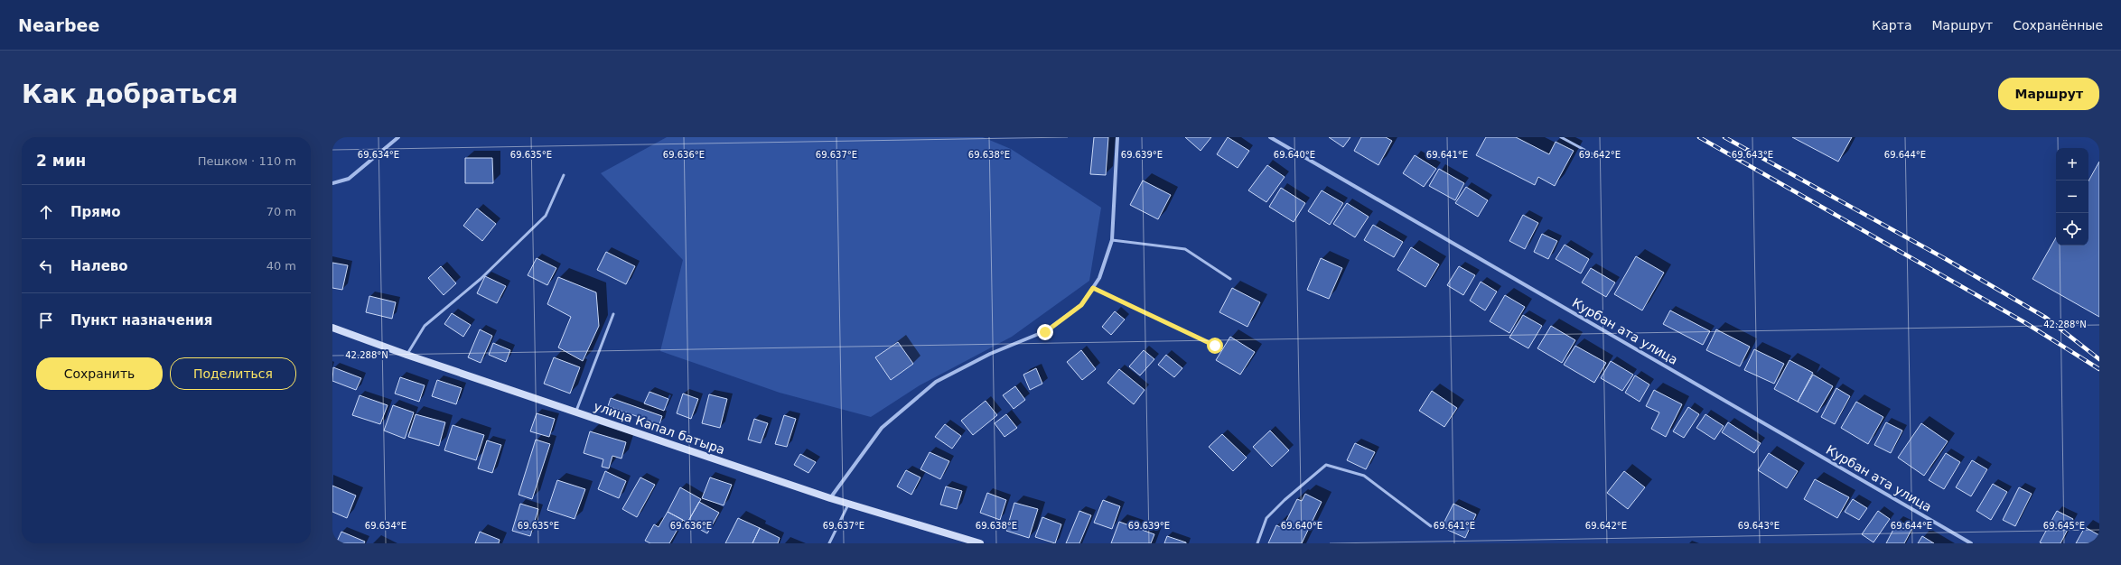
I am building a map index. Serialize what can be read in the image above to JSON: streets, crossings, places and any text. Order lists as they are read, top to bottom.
{
  "streets": {
    "main road": ["улица Капал батыра"],
    "street": ["Курбан ата улица"]
  },
  "page": {
    "header": "Nearbee",
    "nav": ["Карта", "Маршрут", "Сохранённые"],
    "buttons": [
      "Маршрут",
      ["Сохранить", "Поделиться"]
    ],
    "title": "Как добраться",
    "heading": ["2 мин", "Пешком · 110 m"],
    "map_buttons": ["+", "−"],
    "list": [
      ["Прямо", "70 m"],
      ["Налево", "40 m"],
      "Пункт назначения"
    ]
  },
  "coordinates": [
    "69.634°E",
    "69.635°E",
    "69.636°E",
    "69.637°E",
    "69.638°E",
    "69.639°E",
    "69.640°E",
    "69.641°E",
    "69.642°E",
    "69.643°E",
    "69.644°E",
    "42.288°N",
    "69.645°E"
  ]
}
